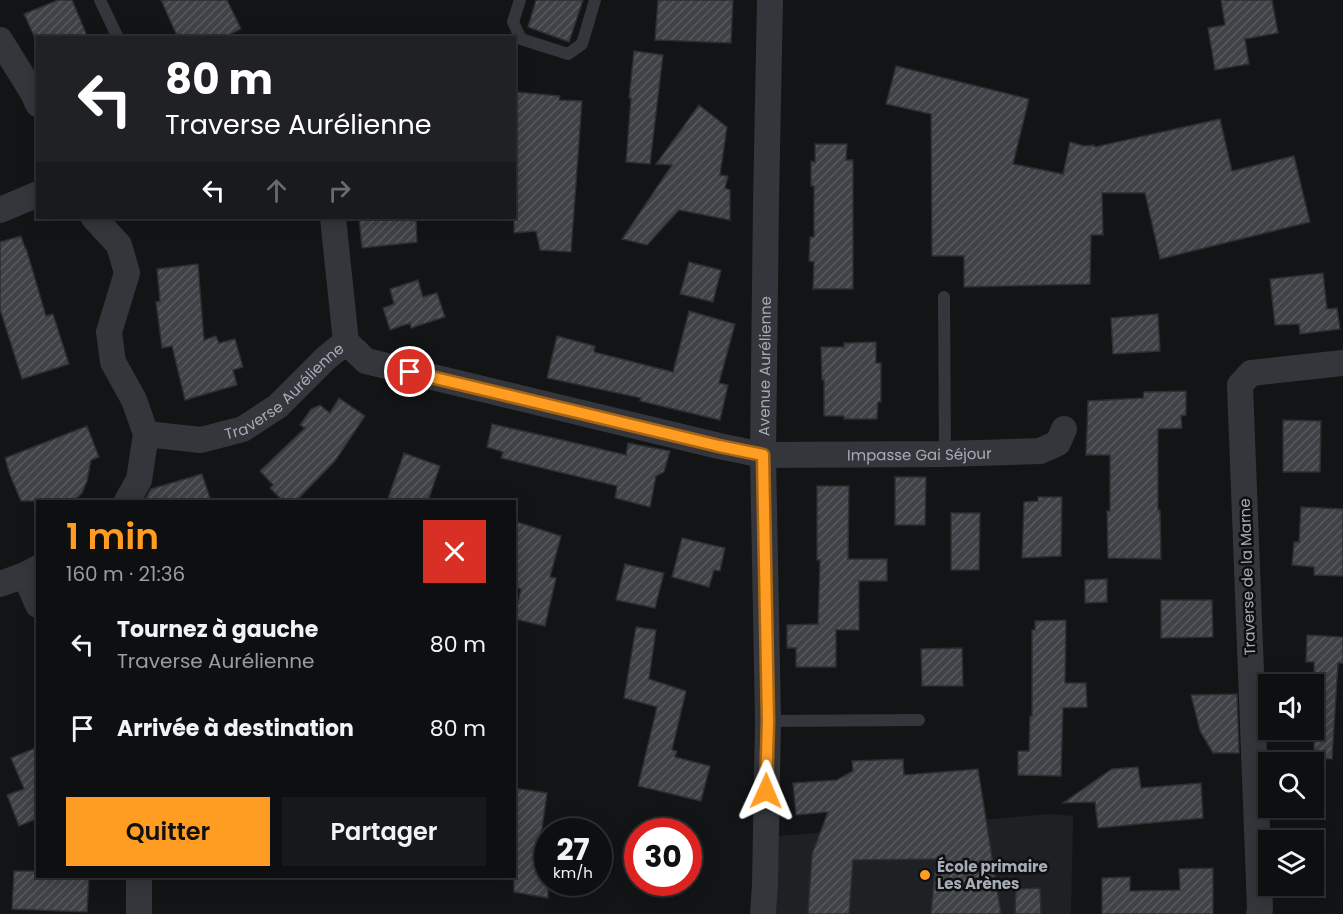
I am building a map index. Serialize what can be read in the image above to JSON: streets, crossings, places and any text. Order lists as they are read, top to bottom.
{
  "streets": {
    "street": [
      "Avenue Aurélienne",
      "Traverse Aurélienne",
      "Impasse Gai Séjour",
      "Traverse de la Marne"
    ]
  },
  "crossings": [
    ["Avenue Aurélienne", "Traverse Aurélienne"],
    ["Avenue Aurélienne", "Impasse Gai Séjour"],
    ["Traverse Aurélienne", "Impasse Gai Séjour"]
  ],
  "places": ["École primaire Les Arènes"],
  "page": {
    "turn": ["80 m", "Traverse Aurélienne"],
    "heading": ["1 min", "160 m · 21:36"],
    "list": [
      {
        "name": "Tournez à gauche",
        "note": "Traverse Aurélienne",
        "value": "80 m"
      },
      {
        "name": "Arrivée à destination",
        "value": "80 m"
      }
    ],
    "buttons": ["Quitter", "Partager"],
    "speed": "27 km/h",
    "limit": "30"
  }
}
